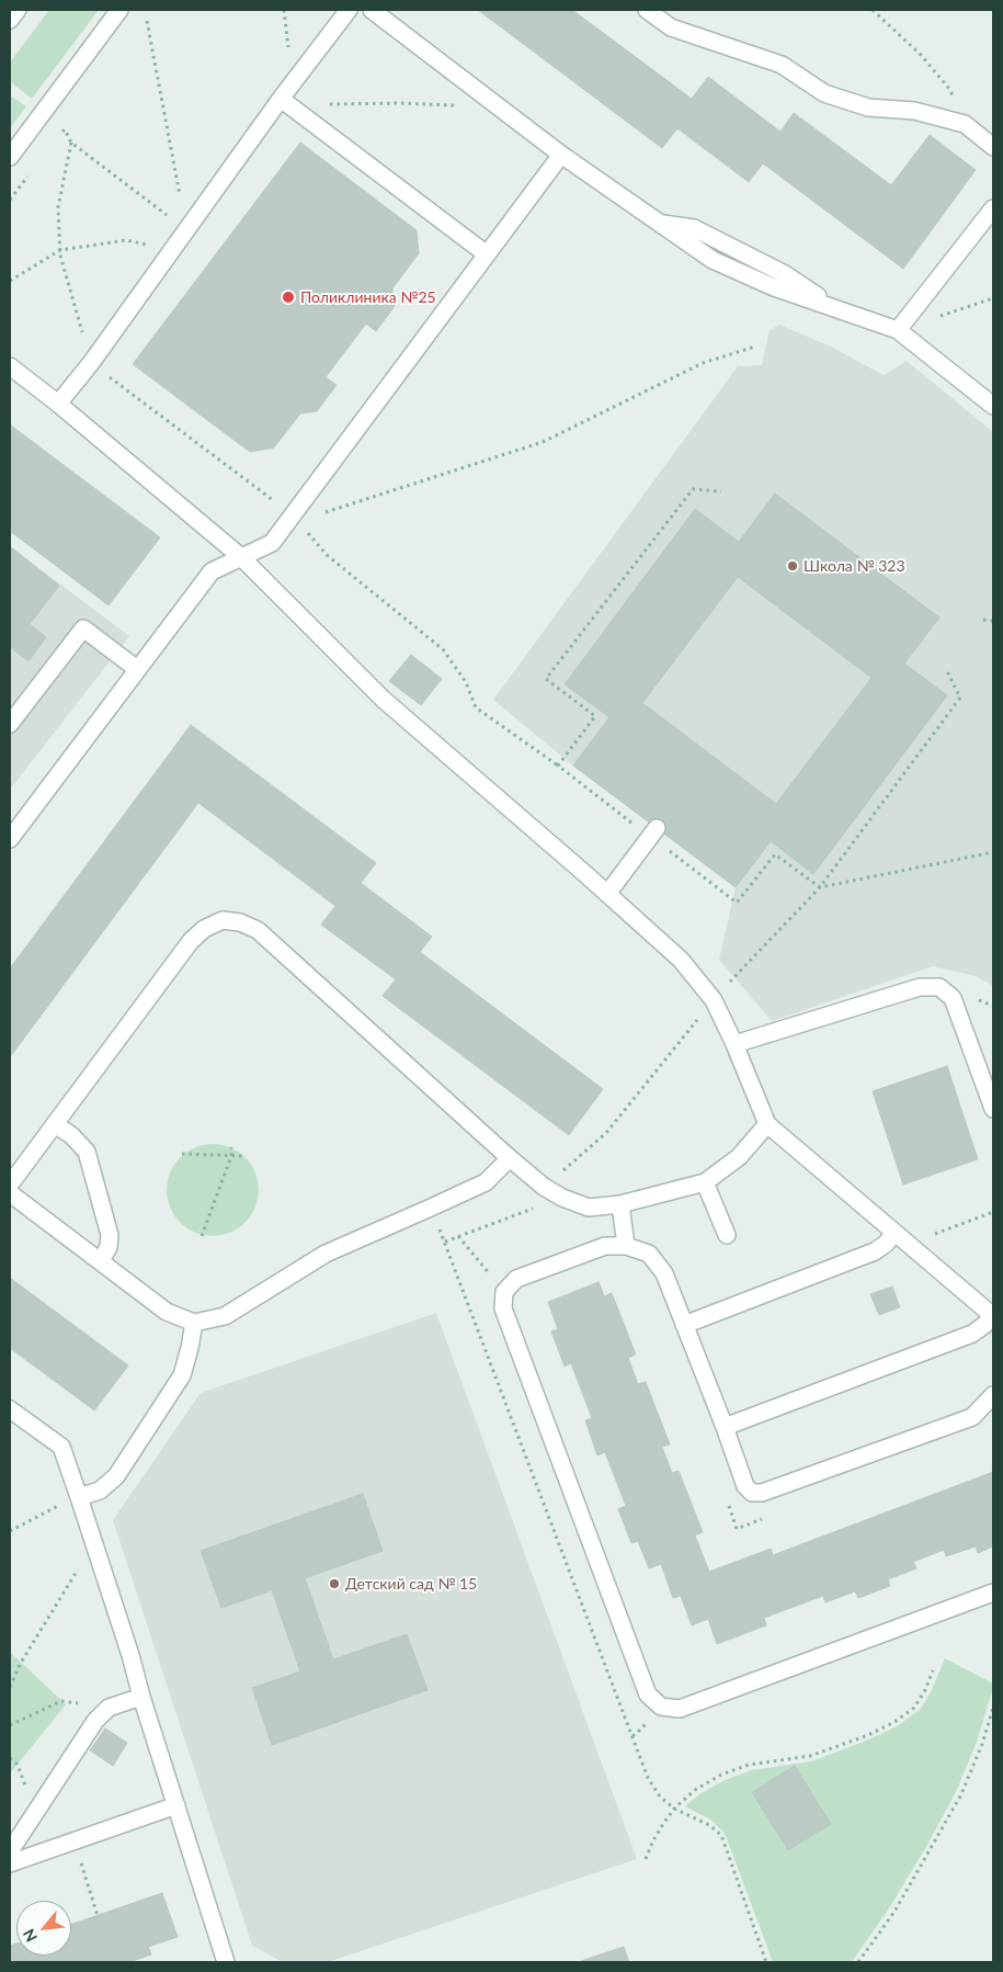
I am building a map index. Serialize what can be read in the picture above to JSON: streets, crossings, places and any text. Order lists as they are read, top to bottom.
{
  "places": ["Поликлиника №25", "Школа № 323", "Детский сад № 15"],
  "north": "bottom left"
}
